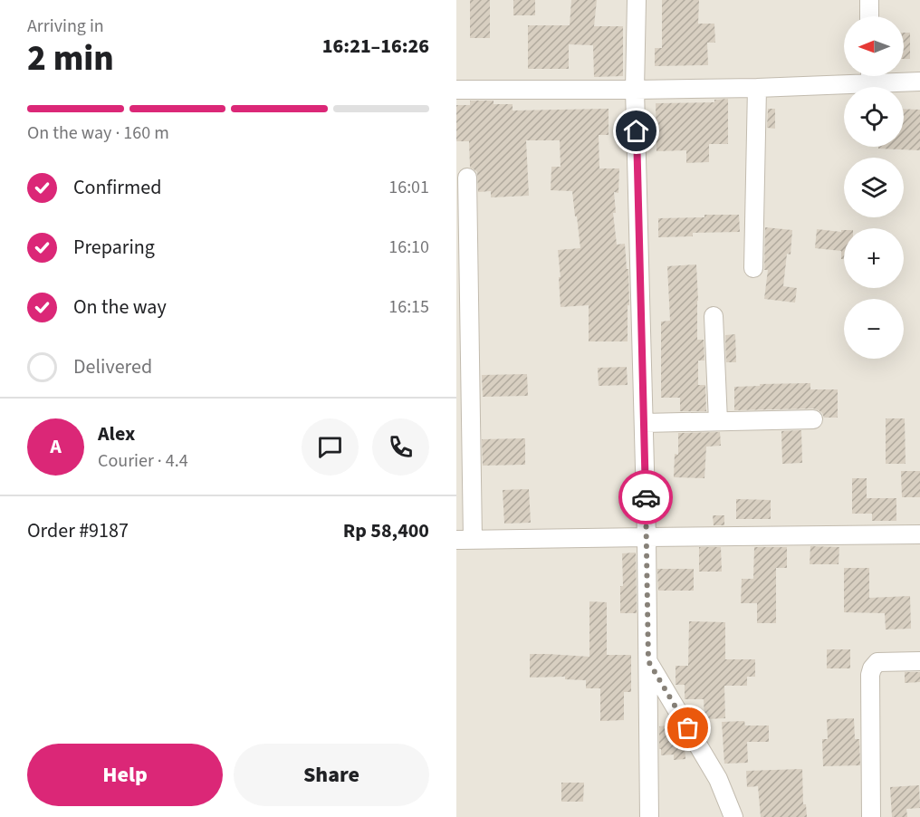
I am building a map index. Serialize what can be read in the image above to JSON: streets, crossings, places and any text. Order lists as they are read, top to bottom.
{
  "north": "left",
  "page": {
    "heading": ["2 min", "Arriving in", "16:21–16:26"],
    "panel": [
      "Alex",
      "Courier · 4.4",
      "Order #9187",
      "Rp 58,400"
    ],
    "map_buttons": ["+", "−"],
    "bar": "On the way · 160 m",
    "list": [
      ["Confirmed", "16:01"],
      ["Preparing", "16:10"],
      ["On the way", "16:15"],
      "Delivered"
    ],
    "round": "A",
    "buttons": ["Help", "Share"]
  }
}
